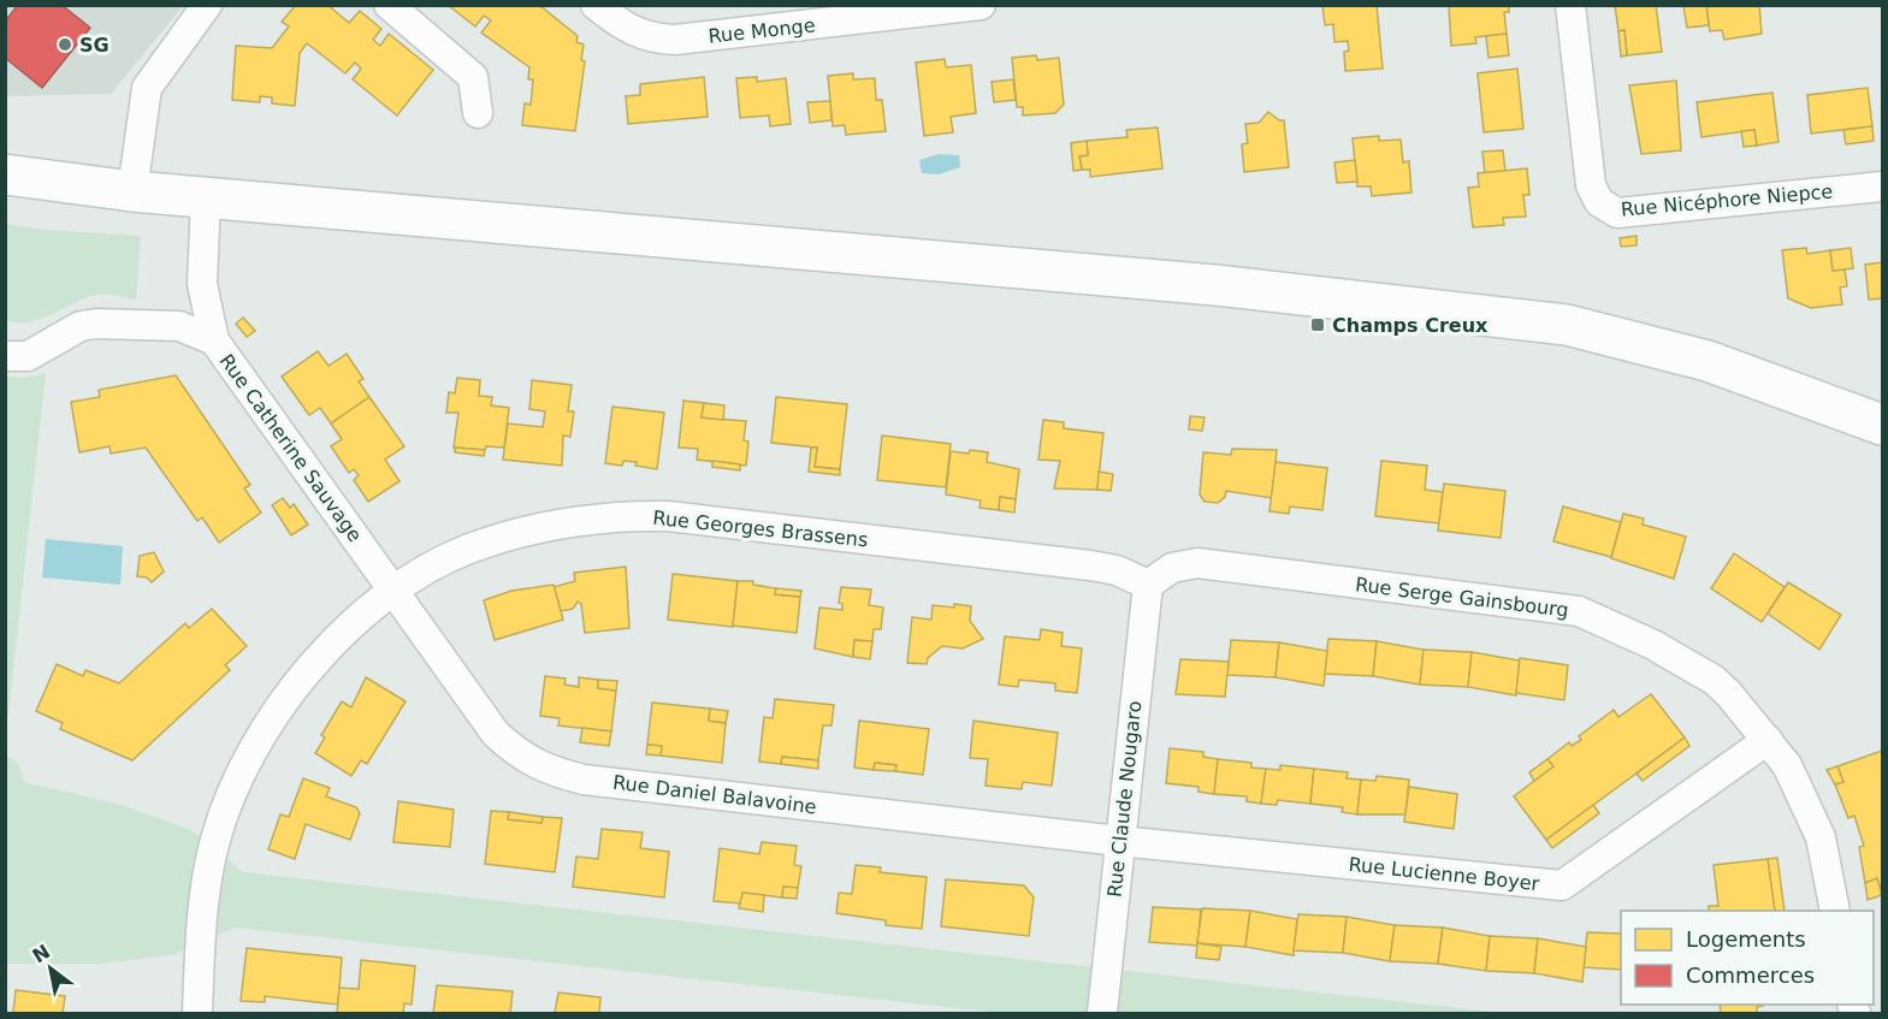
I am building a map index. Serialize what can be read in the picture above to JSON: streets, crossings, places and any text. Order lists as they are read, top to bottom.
{
  "streets": {
    "street": [
      "Rue Monge",
      "Rue Nicéphore Niepce",
      "Rue Catherine Sauvage",
      "Rue Georges Brassens",
      "Rue Serge Gainsbourg",
      "Rue Daniel Balavoine",
      "Rue Claude Nougaro",
      "Rue Lucienne Boyer"
    ]
  },
  "crossings": [
    ["Rue Catherine Sauvage", "Rue Georges Brassens"],
    ["Rue Catherine Sauvage", "Rue Daniel Balavoine"],
    ["Rue Georges Brassens", "Rue Serge Gainsbourg"],
    ["Rue Georges Brassens", "Rue Daniel Balavoine"],
    ["Rue Georges Brassens", "Rue Claude Nougaro"],
    ["Rue Serge Gainsbourg", "Rue Claude Nougaro"],
    ["Rue Serge Gainsbourg", "Rue Lucienne Boyer"],
    ["Rue Daniel Balavoine", "Rue Claude Nougaro"],
    ["Rue Daniel Balavoine", "Rue Lucienne Boyer"],
    ["Rue Claude Nougaro", "Rue Lucienne Boyer"]
  ],
  "places": {
    "other": ["SG"],
    "transit": ["Champs Creux"]
  },
  "legend": ["Logements", "Commerces"],
  "north": "top left"
}
